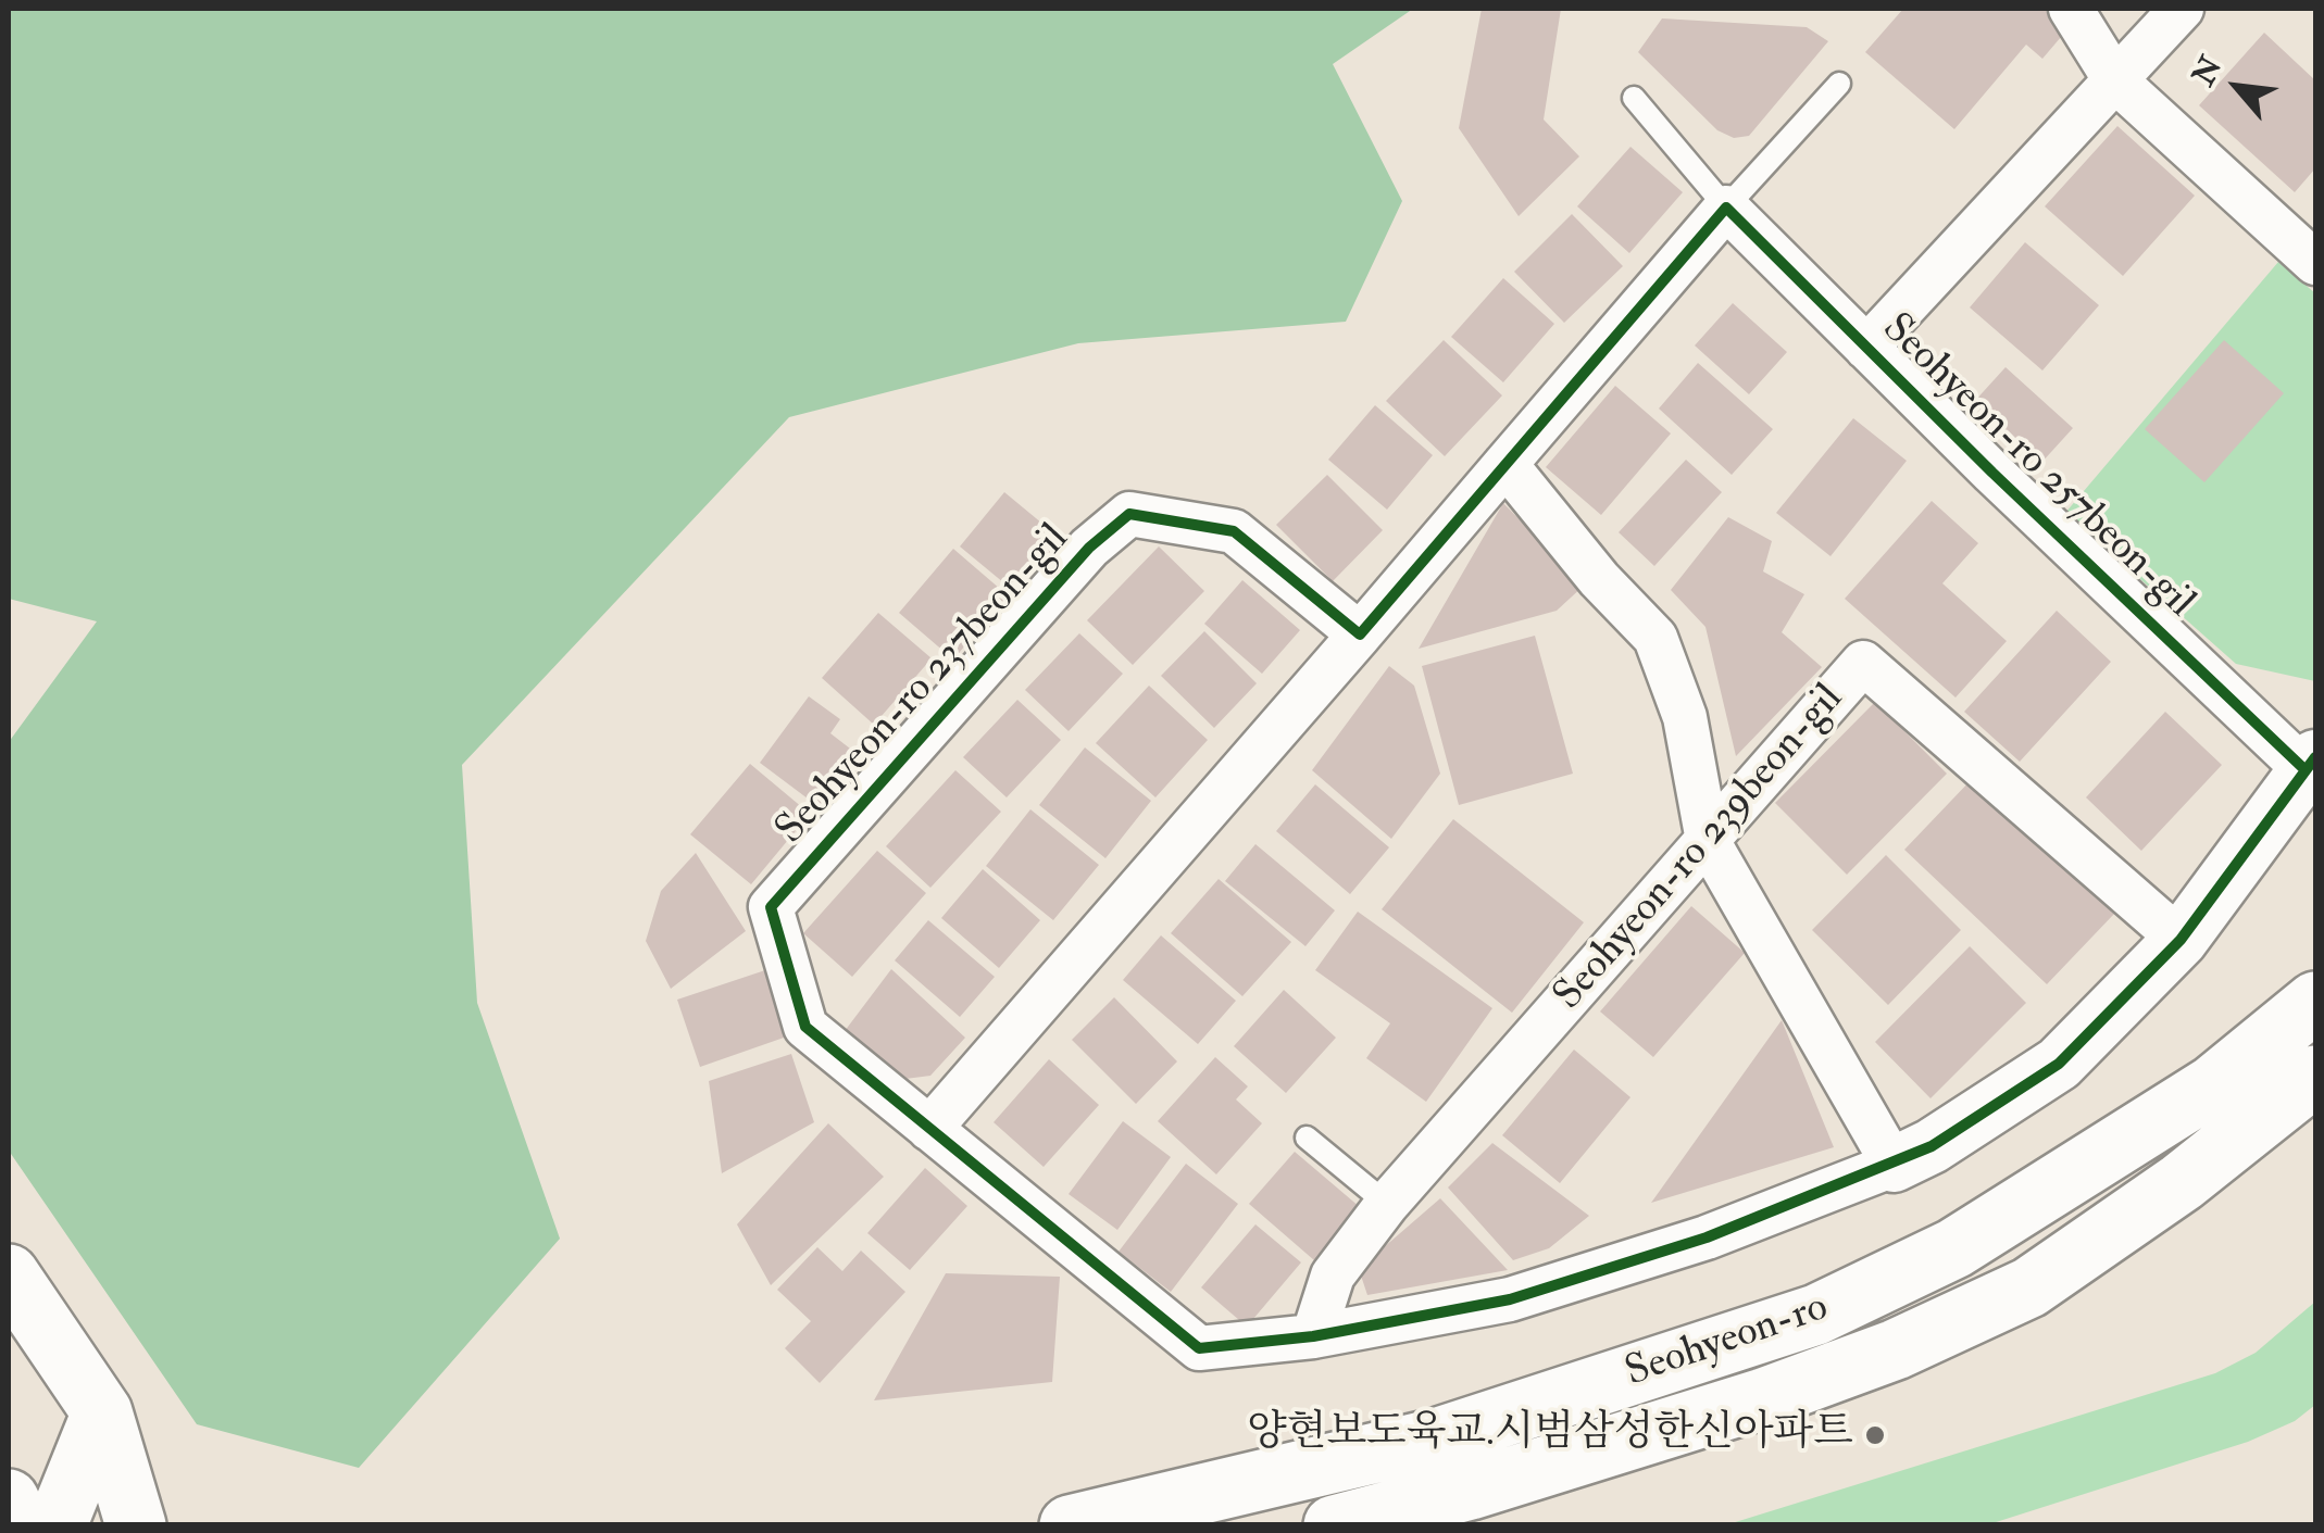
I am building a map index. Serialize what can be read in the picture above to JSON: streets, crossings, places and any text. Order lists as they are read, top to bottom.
{
  "streets": {
    "main road": ["Seohyeon-ro"],
    "street": ["Seohyeon-ro 257beon-gil", "Seohyeon-ro 237beon-gil", "Seohyeon-ro 239beon-gil"]
  },
  "crossings": [
    ["Seohyeon-ro 237beon-gil", "Seohyeon-ro 239beon-gil"]
  ],
  "places": ["양현보도육교.시범삼성한신아파트"],
  "north": "top left"
}
